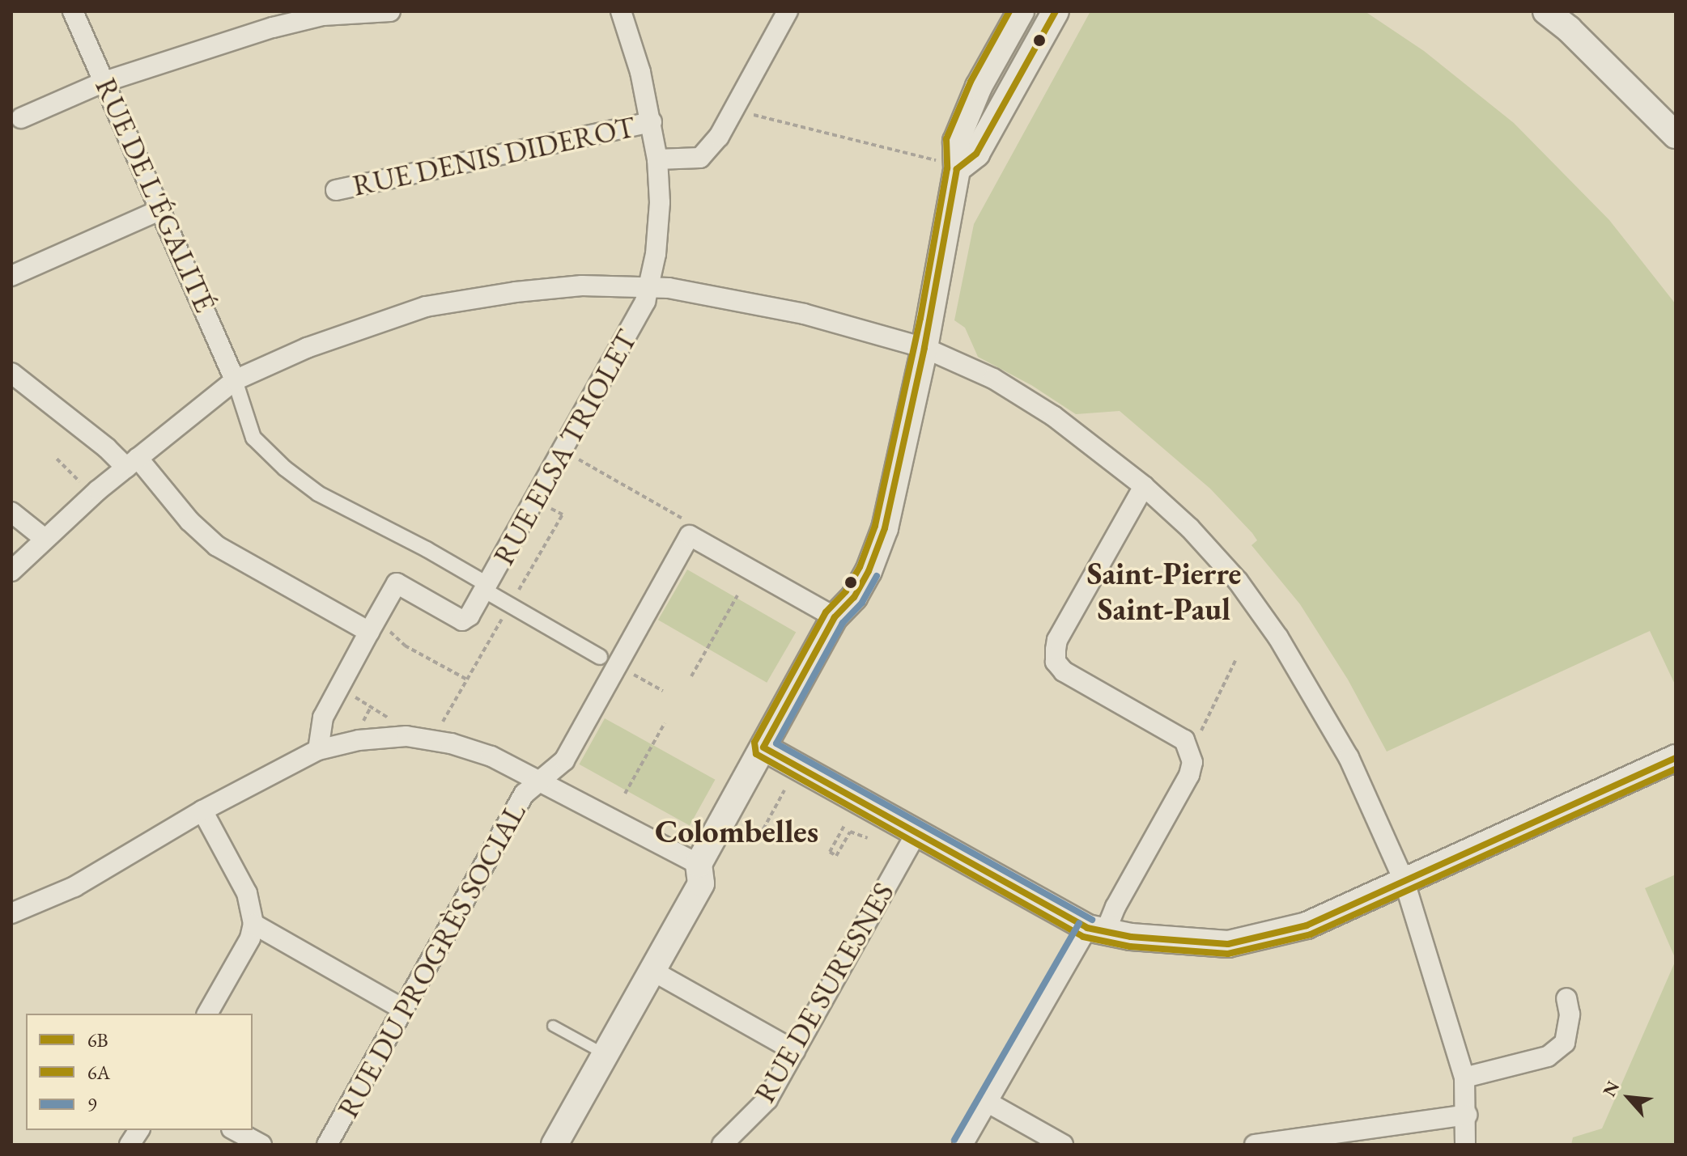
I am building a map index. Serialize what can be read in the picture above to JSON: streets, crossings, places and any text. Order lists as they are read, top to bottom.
{
  "streets": {
    "street": [
      "RUE DENIS DIDEROT",
      "RUE DE L'ÉGALITÉ",
      "RUE ELSA TRIOLET",
      "RUE DU PROGRÈS SOCIAL",
      "RUE DE SURESNES"
    ]
  },
  "crossings": [
    ["RUE DENIS DIDEROT", "RUE ELSA TRIOLET"]
  ],
  "districts": ["Saint-Pierre Saint-Paul", "Colombelles"],
  "lines": ["transit line 6B", "transit line 6A", "transit line 9"],
  "legend": ["6B", "6A", "9"],
  "north": "top left"
}
